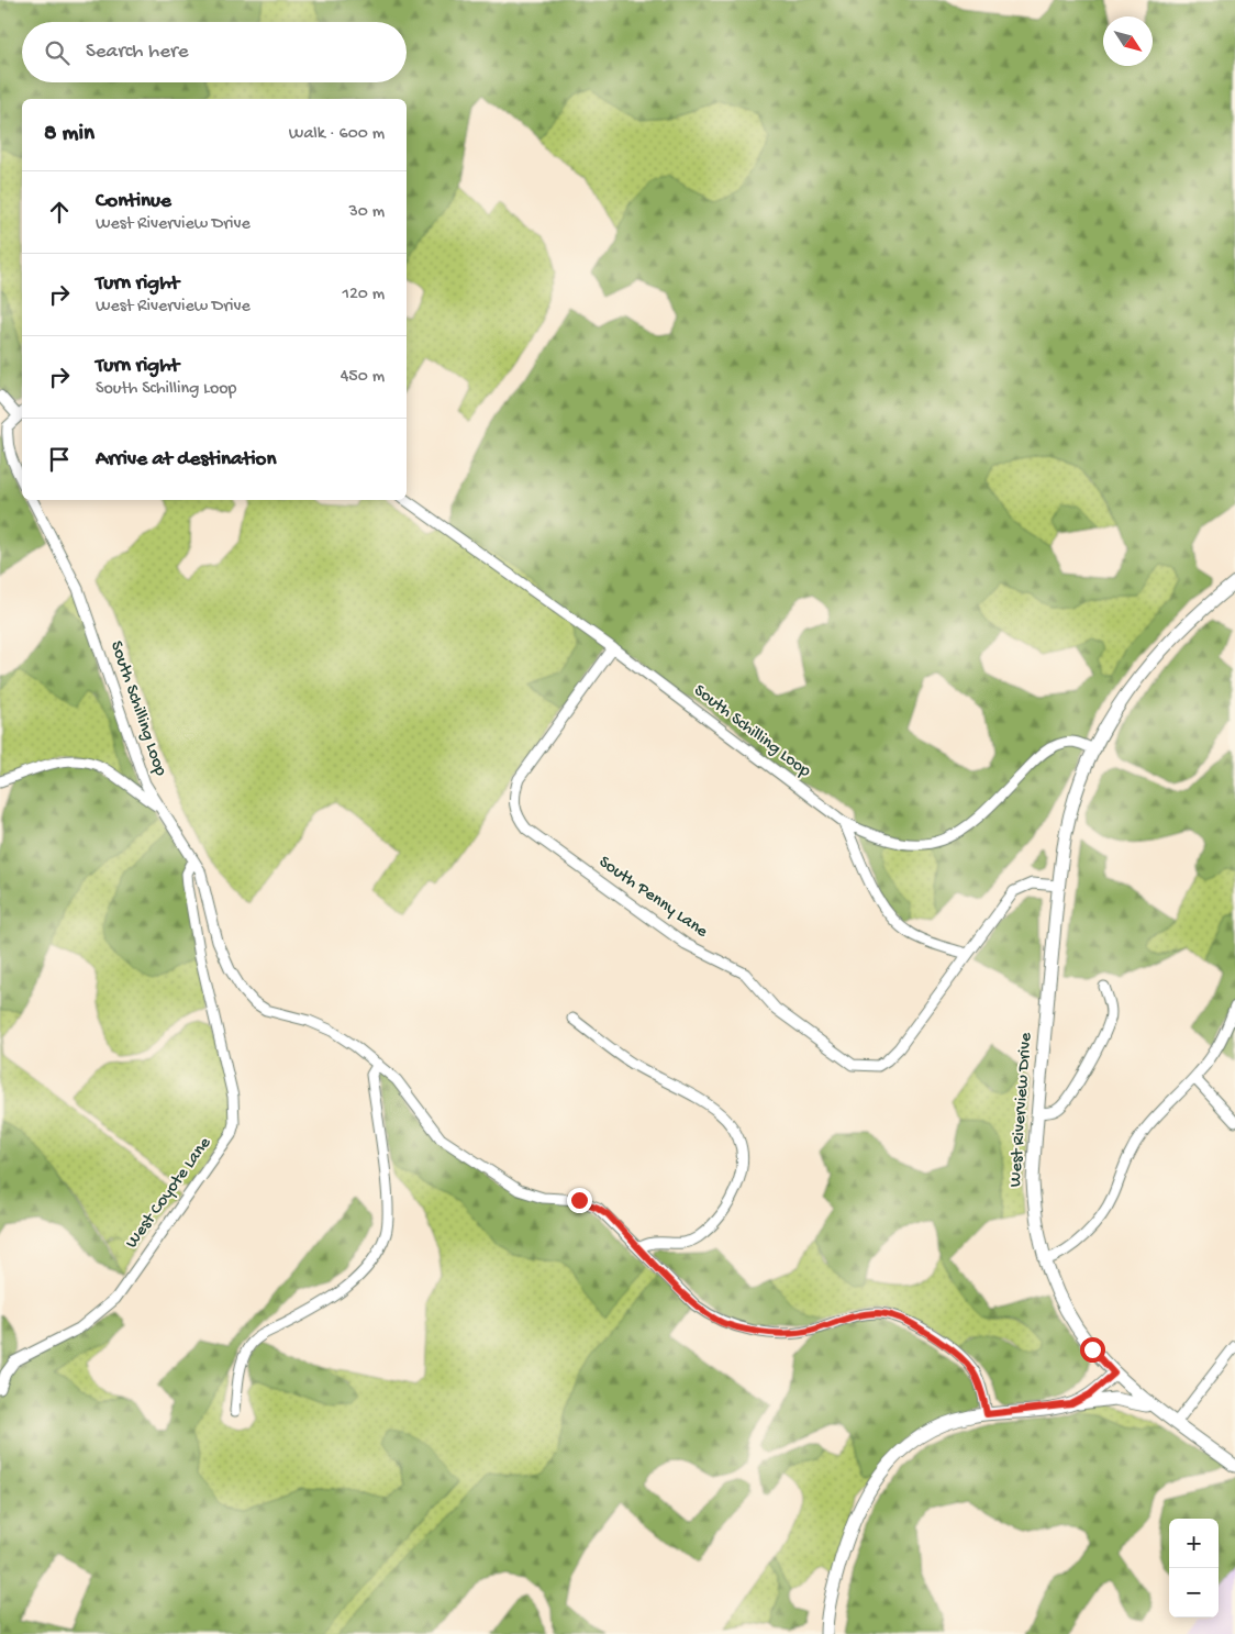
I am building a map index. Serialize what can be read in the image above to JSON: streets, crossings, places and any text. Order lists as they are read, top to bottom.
{
  "streets": {
    "street": [
      "South Schilling Loop",
      "South Penny Lane",
      "West Riverview Drive",
      "West Coyote Lane"
    ]
  },
  "crossings": [
    ["South Schilling Loop", "South Penny Lane"],
    ["South Schilling Loop", "West Riverview Drive"],
    ["South Schilling Loop", "West Coyote Lane"],
    ["South Penny Lane", "West Riverview Drive"]
  ],
  "north": "bottom right",
  "page": {
    "search": "Search here",
    "heading": ["8 min", "Walk · 600 m"],
    "list": [
      ["Continue", "West Riverview Drive", "30 m"],
      ["Turn right", "West Riverview Drive", "120 m"],
      ["Turn right", "South Schilling Loop", "450 m"],
      "Arrive at destination"
    ],
    "map_buttons": ["+", "−"]
  }
}
